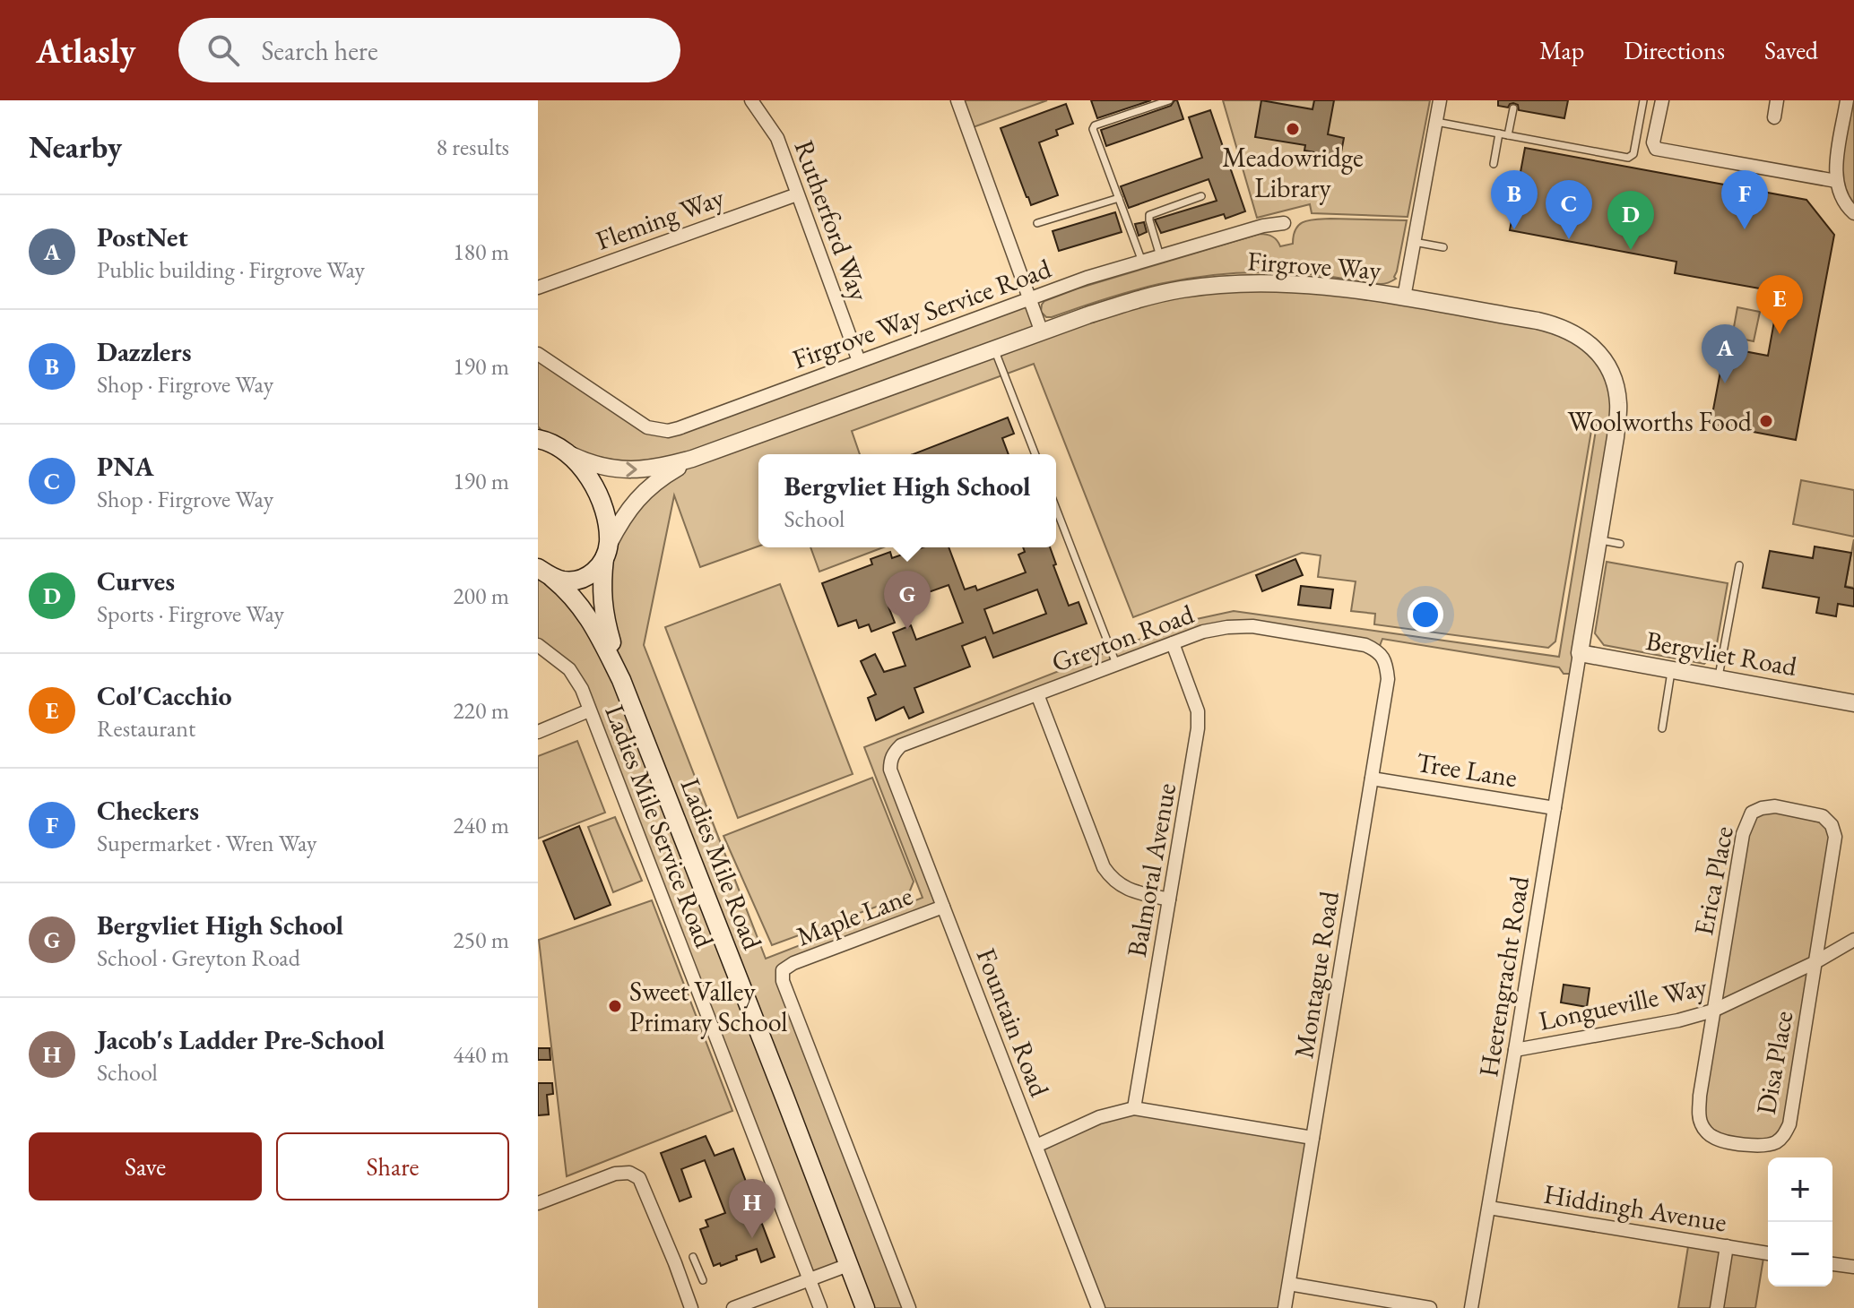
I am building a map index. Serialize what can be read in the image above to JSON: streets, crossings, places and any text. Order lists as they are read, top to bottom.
{
  "streets": {
    "main road": ["Ladies Mile Road"],
    "street": [
      "Fleming Way",
      "Rutherford Way",
      "Firgrove Way",
      "Firgrove Way Service Road",
      "Greyton Road",
      "Bergvliet Road",
      "Tree Lane",
      "Ladies Mile Service Road",
      "Balmoral Avenue",
      "Erica Place",
      "Maple Lane",
      "Montague Road",
      "Heerengracht Road",
      "Longueville Way",
      "Fountain Road",
      "Disa Place",
      "Hiddingh Avenue"
    ]
  },
  "crossings": [
    ["Fleming Way", "Rutherford Way"],
    ["Rutherford Way", "Firgrove Way Service Road"],
    ["Firgrove Way", "Bergvliet Road"],
    ["Firgrove Way", "Ladies Mile Road"],
    ["Firgrove Way", "Heerengracht Road"],
    ["Greyton Road", "Balmoral Avenue"],
    ["Greyton Road", "Montague Road"],
    ["Greyton Road", "Fountain Road"],
    ["Bergvliet Road", "Heerengracht Road"],
    ["Tree Lane", "Montague Road"],
    ["Tree Lane", "Heerengracht Road"],
    ["Erica Place", "Longueville Way"],
    ["Erica Place", "Disa Place"],
    ["Maple Lane", "Fountain Road"],
    ["Heerengracht Road", "Longueville Way"],
    ["Heerengracht Road", "Hiddingh Avenue"],
    ["Longueville Way", "Disa Place"]
  ],
  "places": ["Meadowridge Library", "Woolworths Food", "Sweet Valley Primary School"],
  "page": {
    "header": "Atlasly",
    "search": "Search here",
    "nav": ["Map", "Directions", "Saved"],
    "heading": ["Nearby", "8 results"],
    "pins": [
      "B",
      "F",
      "C",
      "D",
      "E",
      "A",
      "G",
      "H"
    ],
    "list": [
      {
        "mark": "A",
        "name": "PostNet",
        "note": "Public building · Firgrove Way",
        "value": "180 m"
      },
      {
        "mark": "B",
        "name": "Dazzlers",
        "note": "Shop · Firgrove Way",
        "value": "190 m"
      },
      {
        "mark": "C",
        "name": "PNA",
        "note": "Shop · Firgrove Way",
        "value": "190 m"
      },
      {
        "mark": "D",
        "name": "Curves",
        "note": "Sports · Firgrove Way",
        "value": "200 m"
      },
      {
        "mark": "E",
        "name": "Col'Cacchio",
        "note": "Restaurant",
        "value": "220 m"
      },
      {
        "mark": "F",
        "name": "Checkers",
        "note": "Supermarket · Wren Way",
        "value": "240 m"
      },
      {
        "mark": "G",
        "name": "Bergvliet High School",
        "note": "School · Greyton Road",
        "value": "250 m"
      },
      {
        "mark": "H",
        "name": "Jacob's Ladder Pre-School",
        "note": "School",
        "value": "440 m"
      }
    ],
    "popup": ["Bergvliet High School", "School"],
    "buttons": ["Save", "Share"],
    "map_buttons": ["+", "−"]
  }
}
